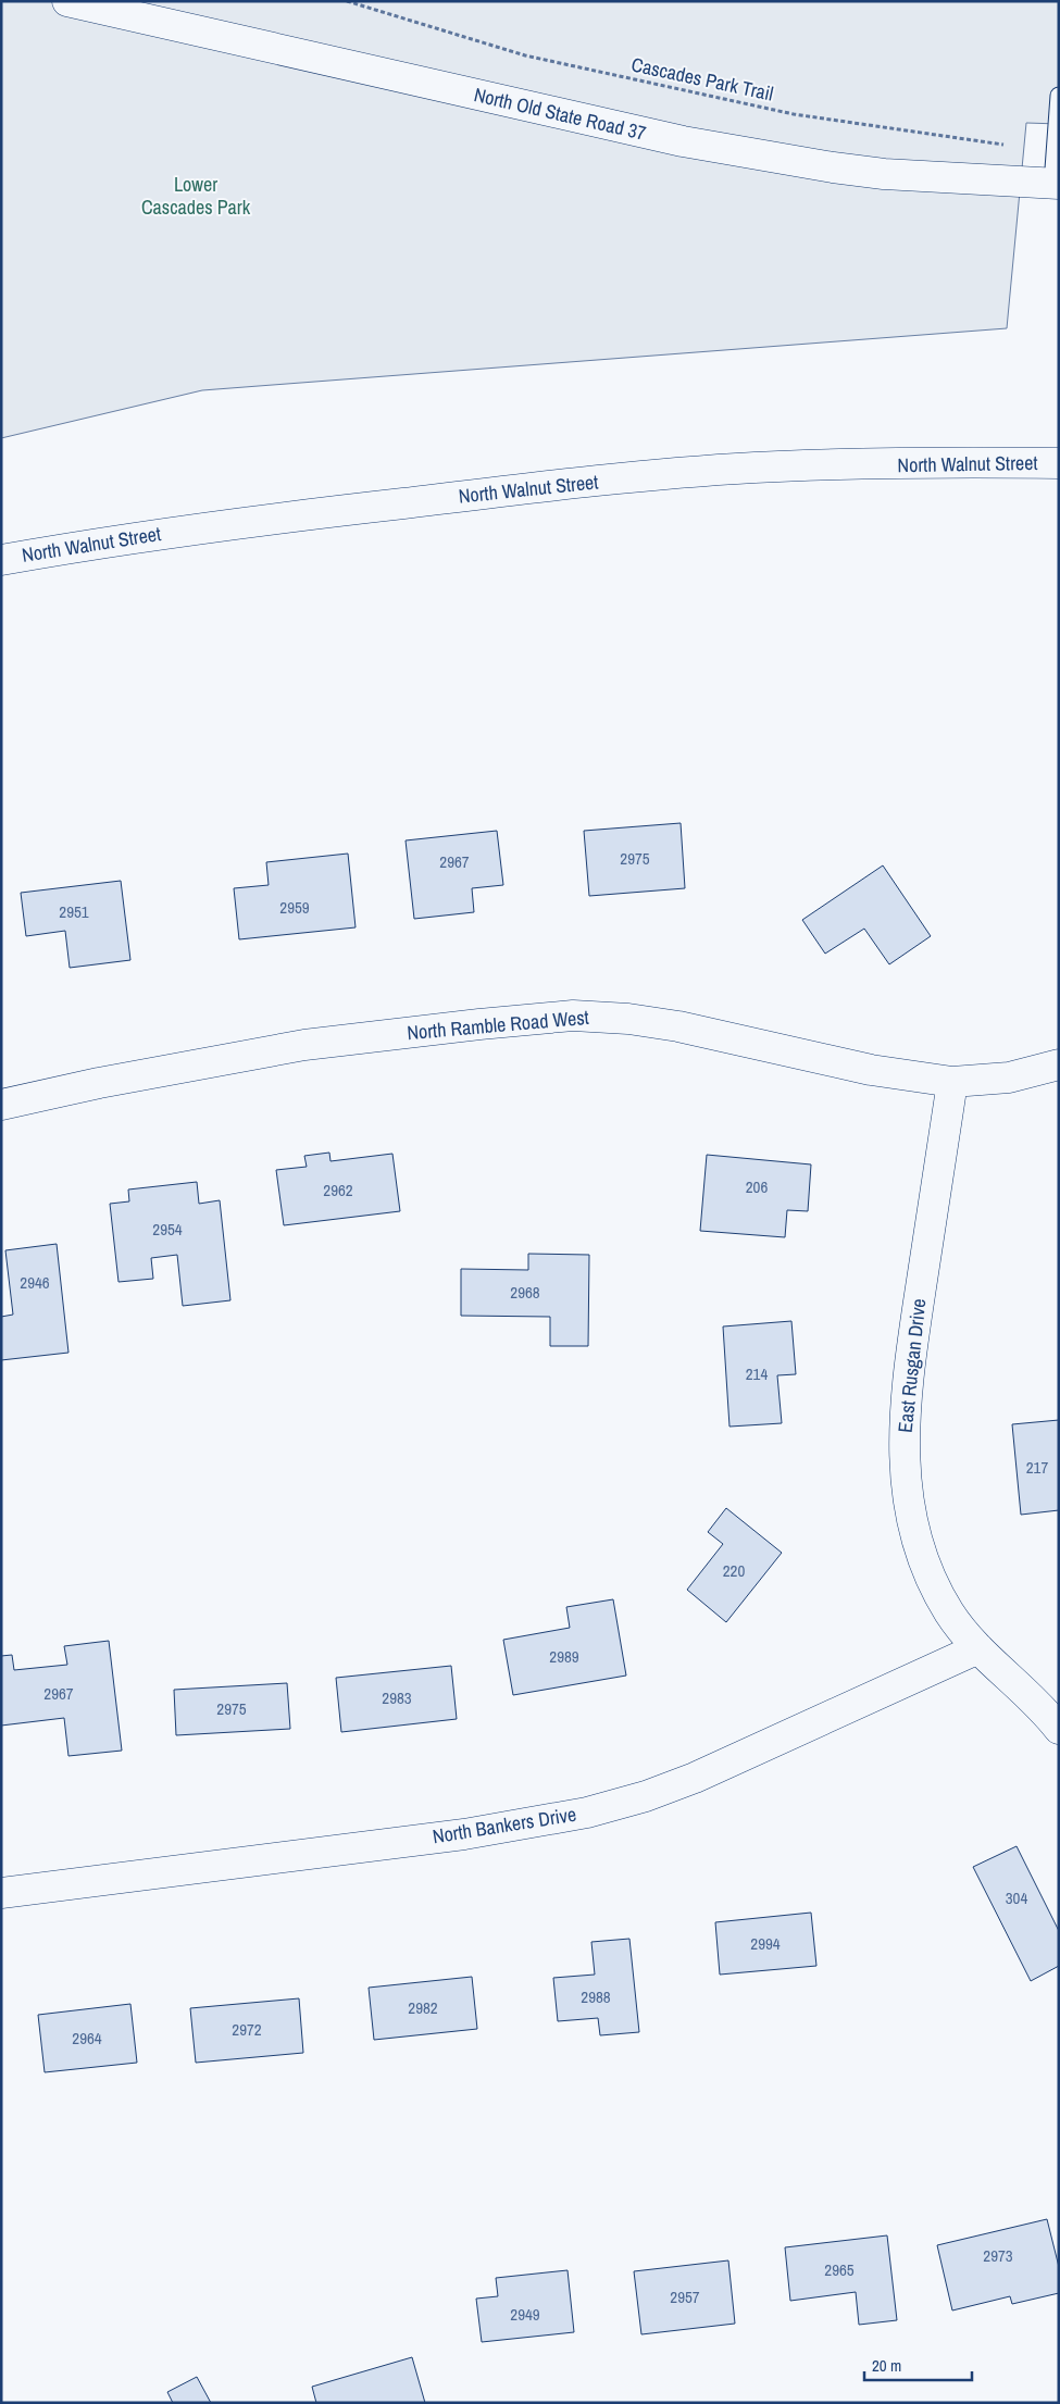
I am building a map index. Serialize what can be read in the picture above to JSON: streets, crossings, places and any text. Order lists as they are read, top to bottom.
{
  "streets": {
    "street": [
      "North Old State Road 37",
      "North Walnut Street",
      "North Ramble Road West",
      "East Rusgan Drive",
      "North Bankers Drive"
    ],
    "path": ["Cascades Park Trail"]
  },
  "crossings": [
    ["North Ramble Road West", "East Rusgan Drive"],
    ["East Rusgan Drive", "North Bankers Drive"]
  ],
  "parks": ["Lower Cascades Park"],
  "house_numbers": [
    "2975",
    "2967",
    "2959",
    "2951",
    "206",
    "2962",
    "2954",
    "2946",
    "2968",
    "214",
    "217",
    "220",
    "2989",
    "2967",
    "2983",
    "2975",
    "304",
    "2994",
    "2988",
    "2982",
    "2972",
    "2964",
    "2973",
    "2965",
    "2957",
    "2949"
  ],
  "scale_bar": "20 m"
}
